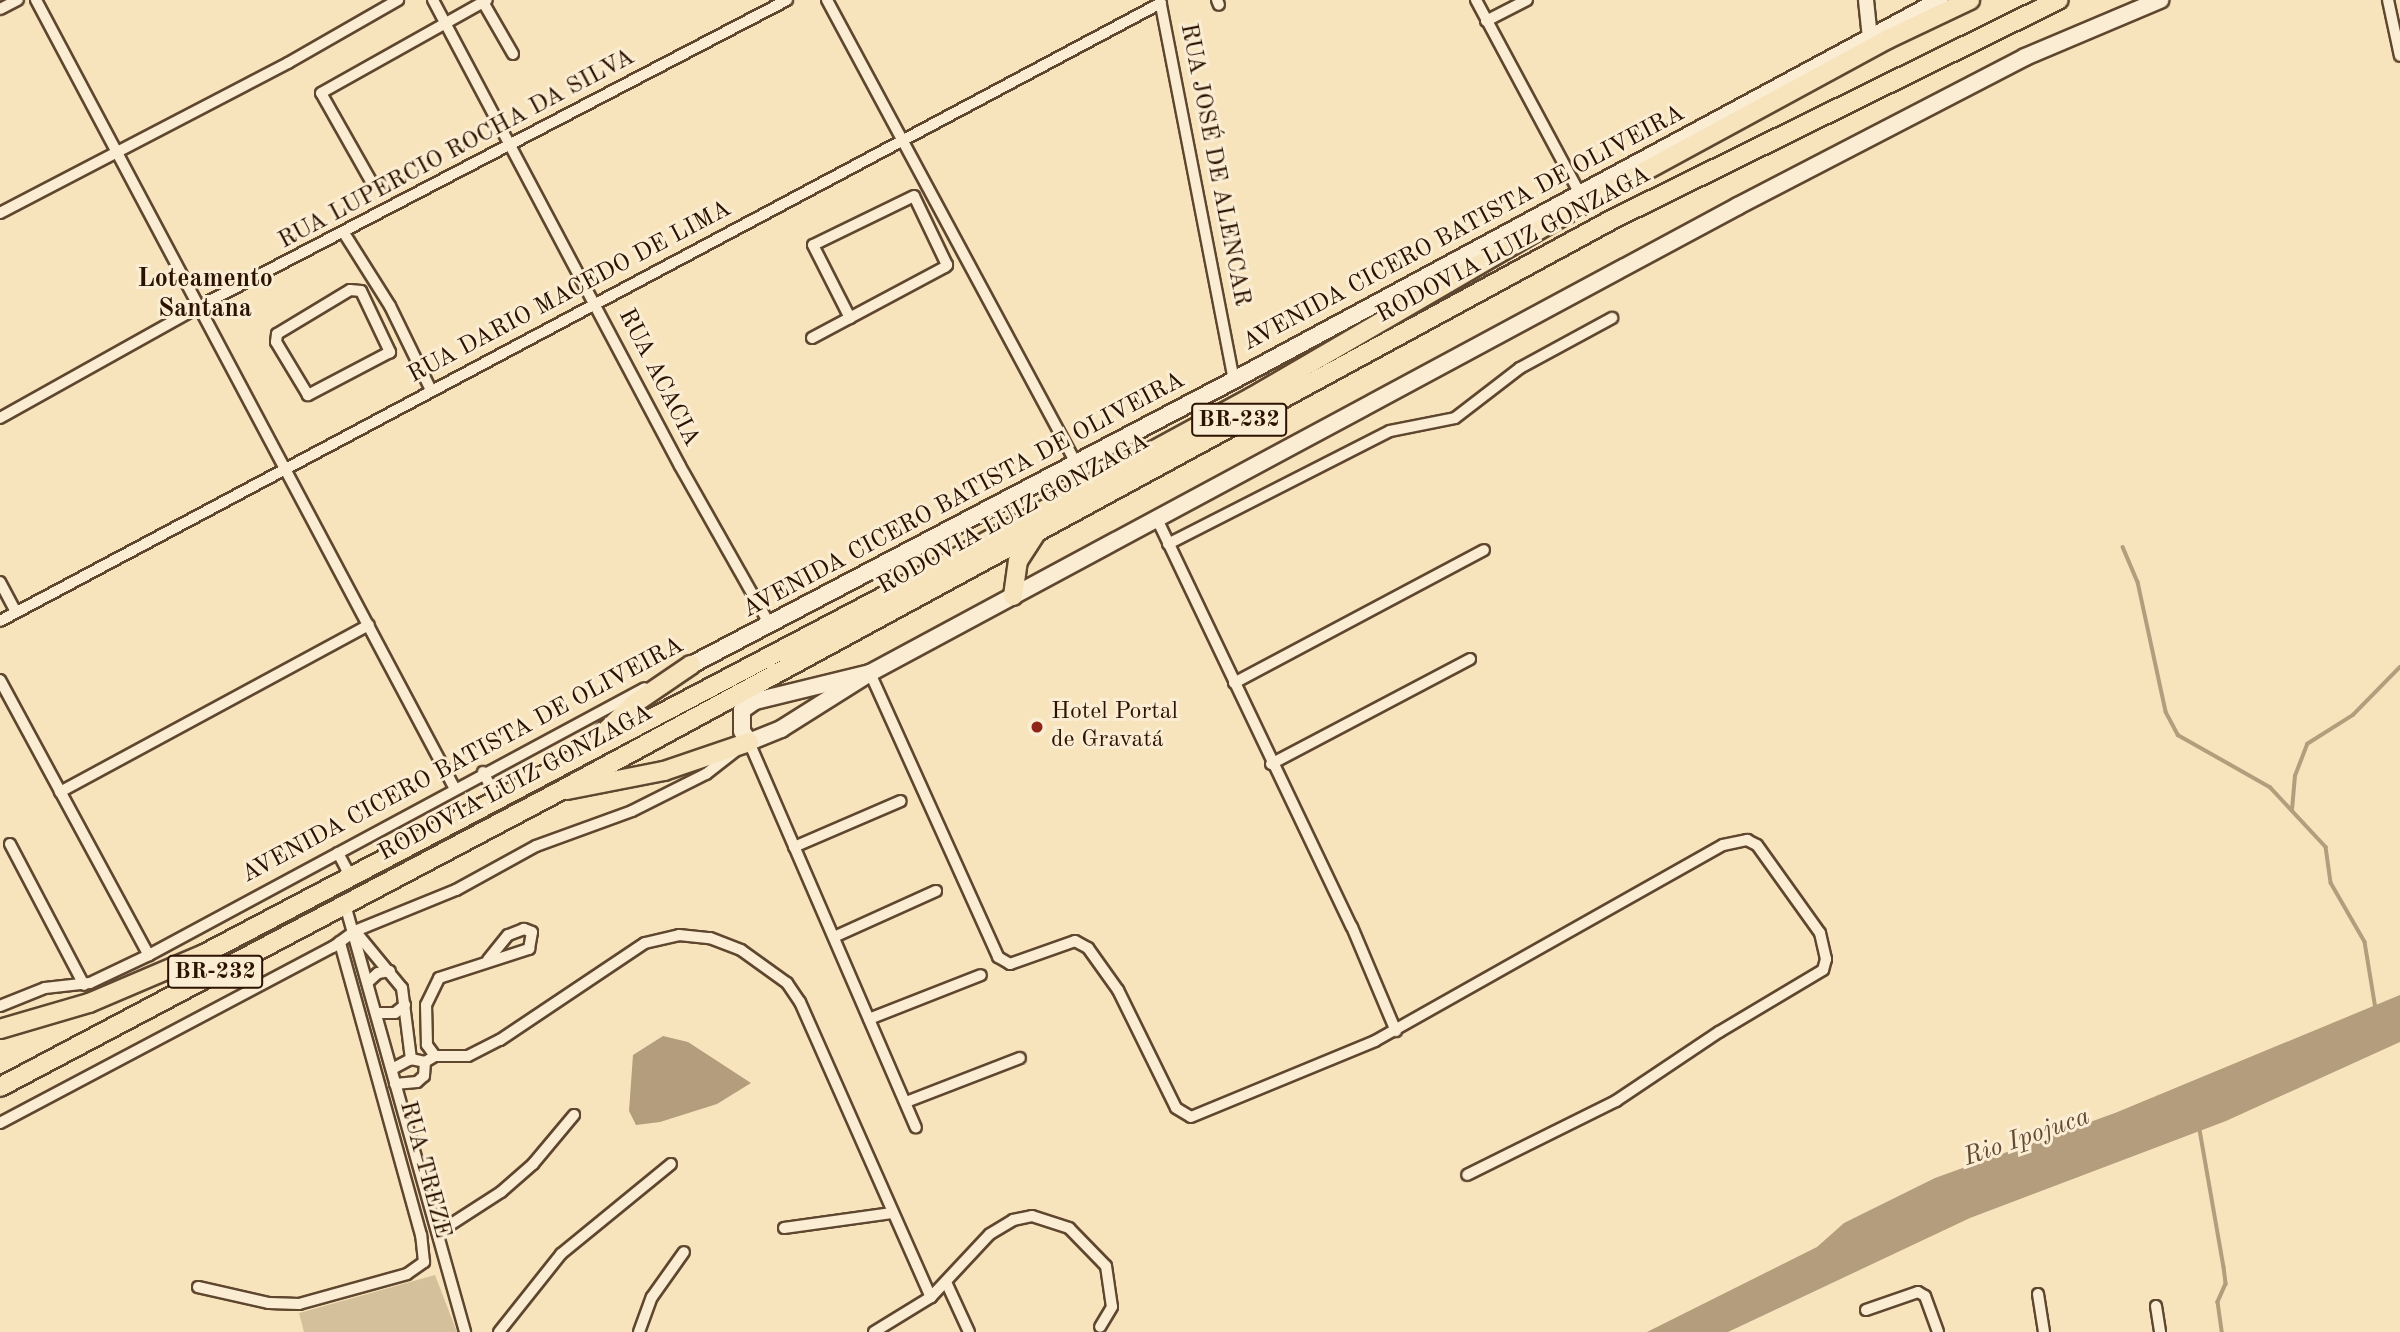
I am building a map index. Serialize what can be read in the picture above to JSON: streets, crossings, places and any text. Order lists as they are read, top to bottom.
{
  "streets": {
    "highway": ["RODOVIA LUIZ GONZAGA", "BR-232"],
    "main road": ["AVENIDA CICERO BATISTA DE OLIVEIRA"],
    "street": [
      "RUA LUPERCIO ROCHA DA SILVA",
      "RUA JOSÉ DE ALENCAR",
      "RUA DARIO MACEDO DE LIMA",
      "RUA ACACIA",
      "RUA TREZE"
    ]
  },
  "crossings": [
    ["RUA LUPERCIO ROCHA DA SILVA", "RUA ACACIA"],
    ["RUA JOSÉ DE ALENCAR", "AVENIDA CICERO BATISTA DE OLIVEIRA"],
    ["RUA JOSÉ DE ALENCAR", "RUA DARIO MACEDO DE LIMA"],
    ["AVENIDA CICERO BATISTA DE OLIVEIRA", "RUA ACACIA"],
    ["RUA DARIO MACEDO DE LIMA", "RUA ACACIA"]
  ],
  "districts": ["Loteamento Santana"],
  "water": ["Rio Ipojuca"],
  "places": ["Hotel Portal de Gravatá"]
}
